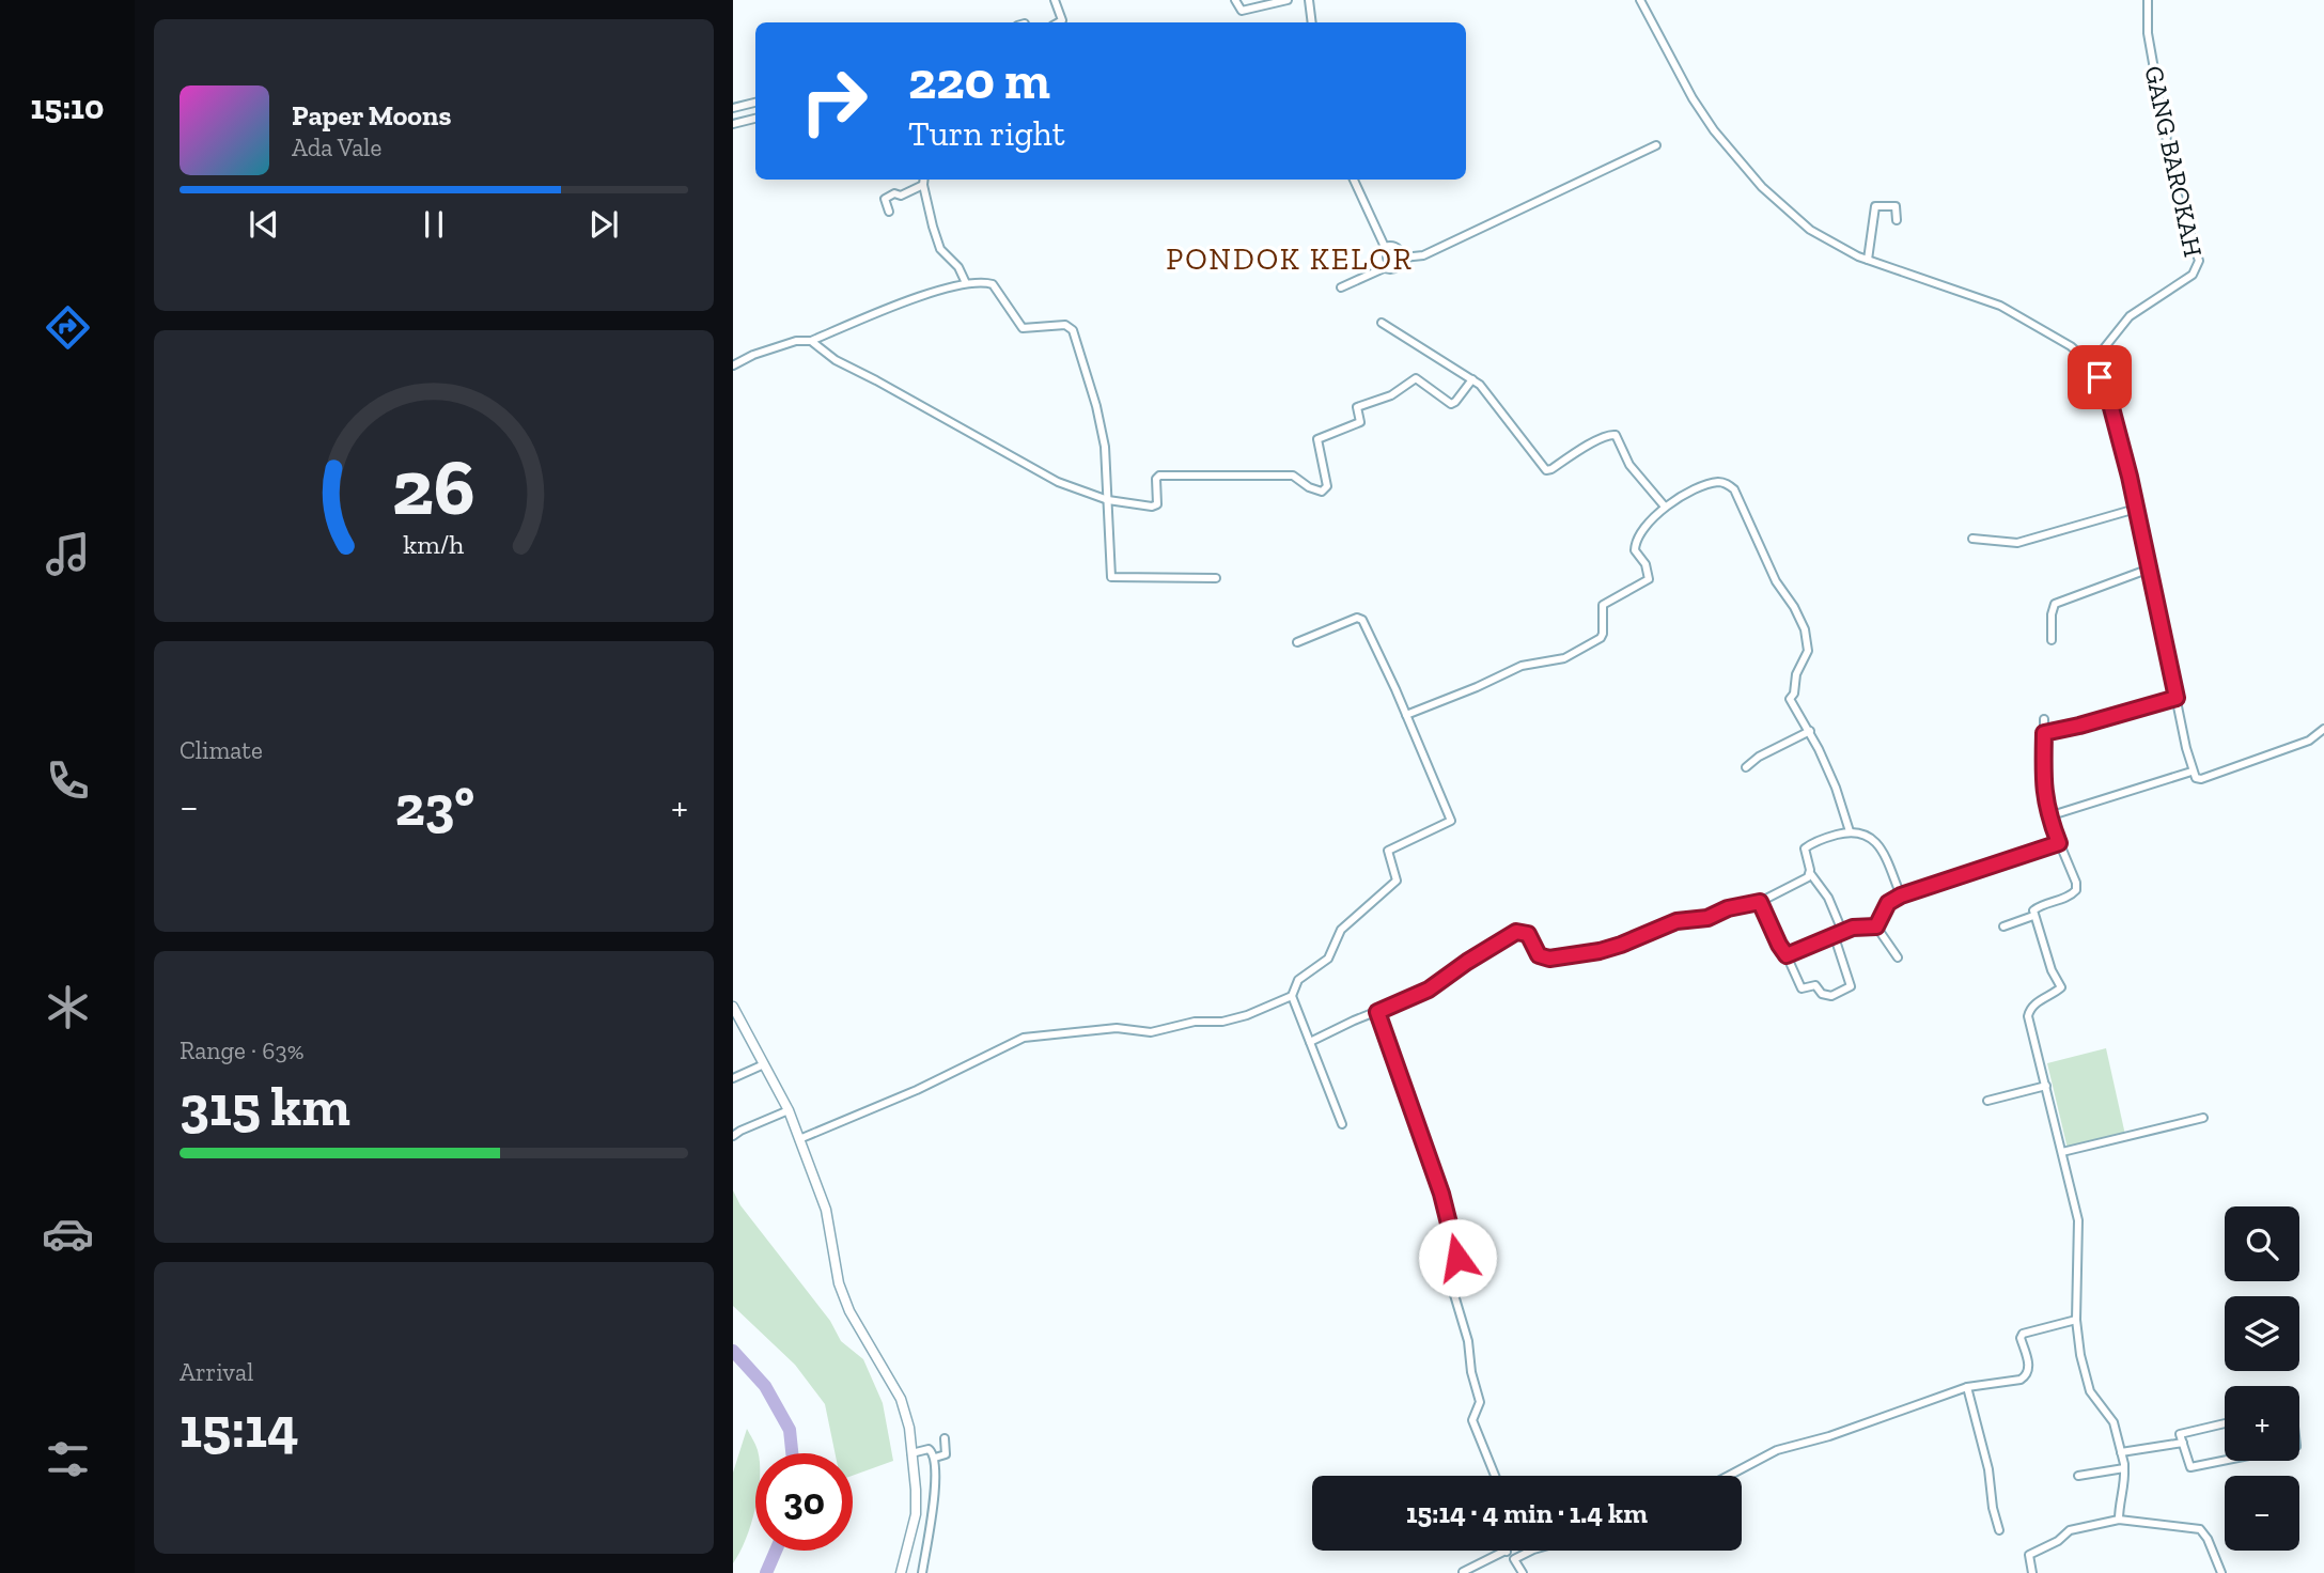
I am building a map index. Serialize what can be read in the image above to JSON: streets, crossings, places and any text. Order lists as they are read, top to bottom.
{
  "streets": {
    "street": ["GANG BAROKAH"]
  },
  "districts": ["PONDOK KELOR"],
  "page": {
    "tabs": "15:10",
    "turn": ["220 m", "Turn right"],
    "song": ["Paper Moons", "Ada Vale"],
    "tile": [
      "Climate",
      ["Range · 63%", "315 km"],
      ["Arrival", "15:14"]
    ],
    "heat": ["−", "23°", "+"],
    "map_buttons": ["+", "−"],
    "limit": "30",
    "trip": "15:14 · 4 min · 1.4 km",
    "gauge": ["26", "km/h"]
  }
}
